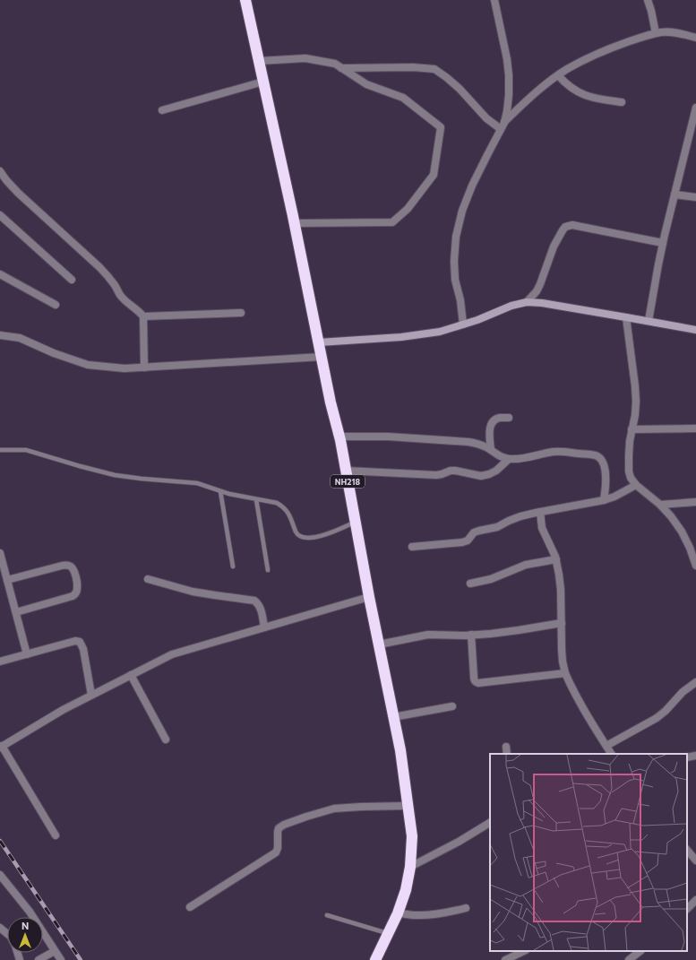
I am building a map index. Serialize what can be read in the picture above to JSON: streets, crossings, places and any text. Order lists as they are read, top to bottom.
{
  "streets": {
    "highway": ["NH218"]
  },
  "north": "top"
}
